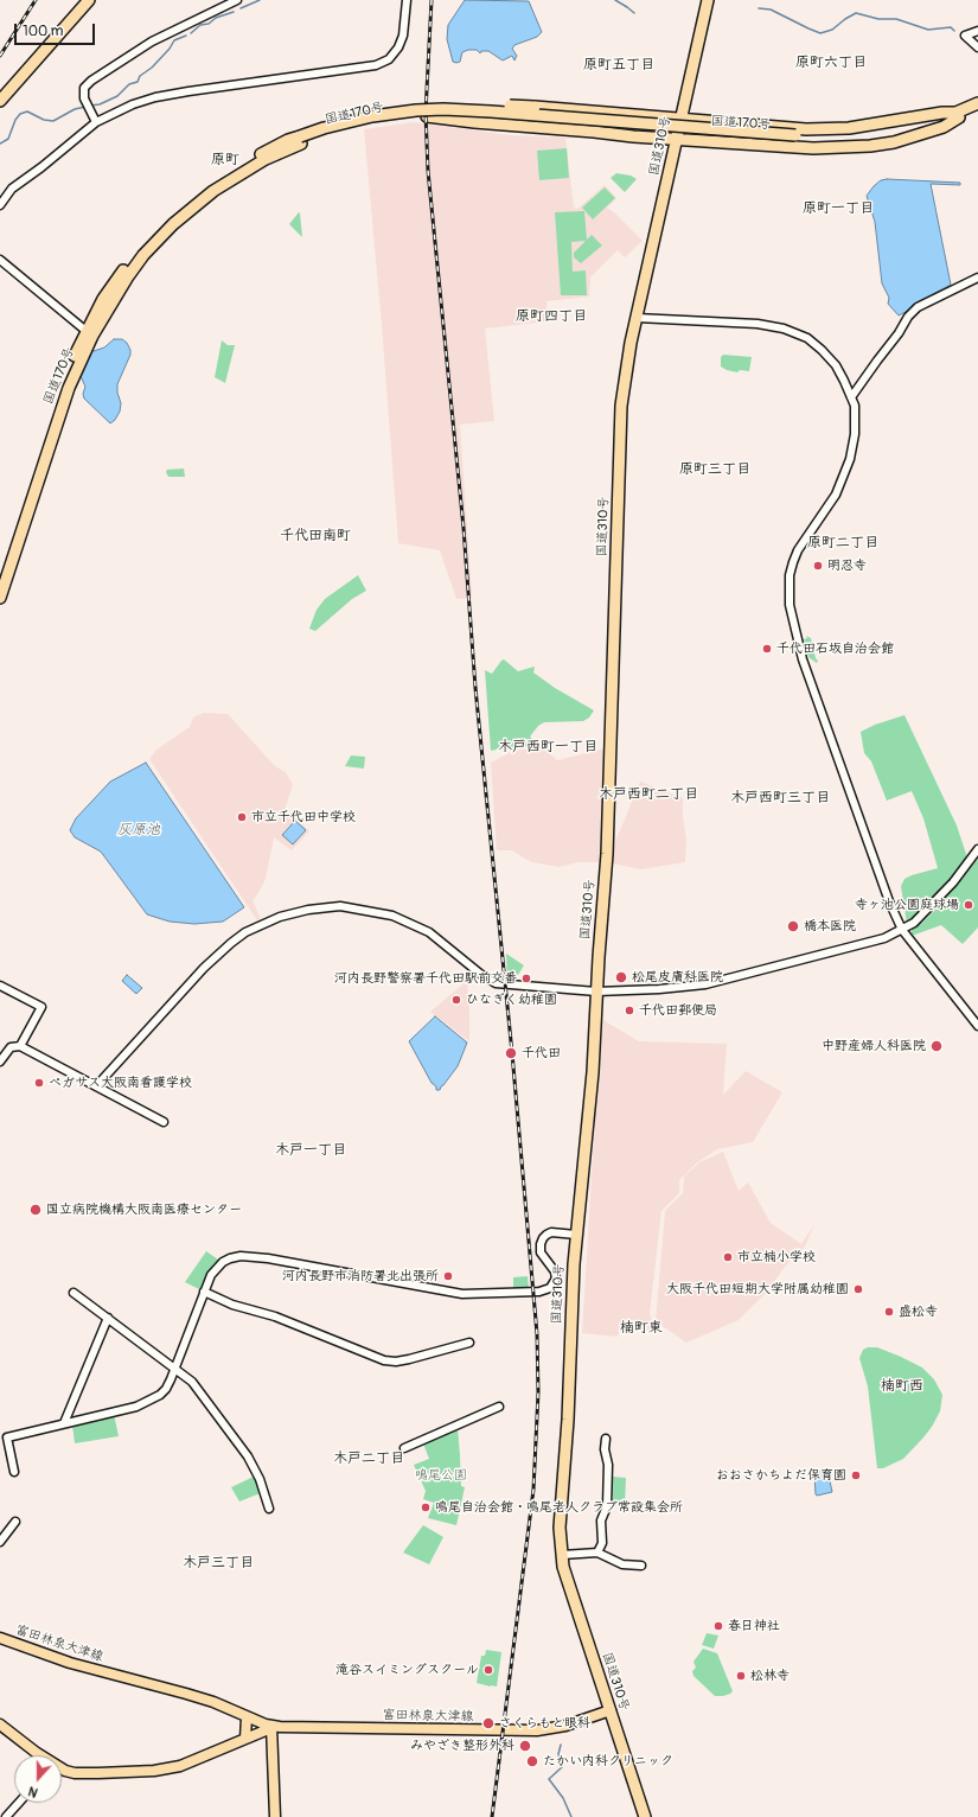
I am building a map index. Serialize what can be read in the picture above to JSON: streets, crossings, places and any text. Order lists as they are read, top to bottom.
{
  "streets": {
    "highway": ["国道170号", "国道310号"],
    "main road": ["富田林泉大津線"]
  },
  "crossings": [
    ["国道310号", "富田林泉大津線"]
  ],
  "districts": [
    "原町六丁目",
    "原町五丁目",
    "原町",
    "原町一丁目",
    "原町四丁目",
    "原町三丁目",
    "千代田南町",
    "原町二丁目",
    "木戸西町一丁目",
    "木戸西町二丁目",
    "木戸西町三丁目",
    "木戸一丁目",
    "楠町東",
    "楠町西",
    "木戸二丁目",
    "木戸三丁目"
  ],
  "water": ["灰原池"],
  "parks": ["鳴尾公園"],
  "places": [
    "明忍寺",
    "千代田石坂自治会館",
    "市立千代田中学校",
    "寺ヶ池公園庭球場",
    "橋本医院",
    "松尾皮膚科医院",
    "河内長野警察署千代田駅前交番",
    "ひなぎく幼稚園",
    "千代田郵便局",
    "中野産婦人科医院",
    "千代田",
    "ぺガサス大阪南看護学校",
    "国立病院機構大阪南医療センター",
    "市立楠小学校",
    "河内長野市消防署北出張所",
    "大阪千代田短期大学附属幼稚園",
    "盛松寺",
    "おおさかちよだ保育園",
    "鳴尾自治会館・鳴尾老人クラブ常設集会所",
    "春日神社",
    "滝谷スイミングスクール",
    "松林寺",
    "さくらもと眼科",
    "みやざき整形外科",
    "たかい内科クリニック"
  ],
  "scale_bar": "100 m",
  "north": "bottom"
}
